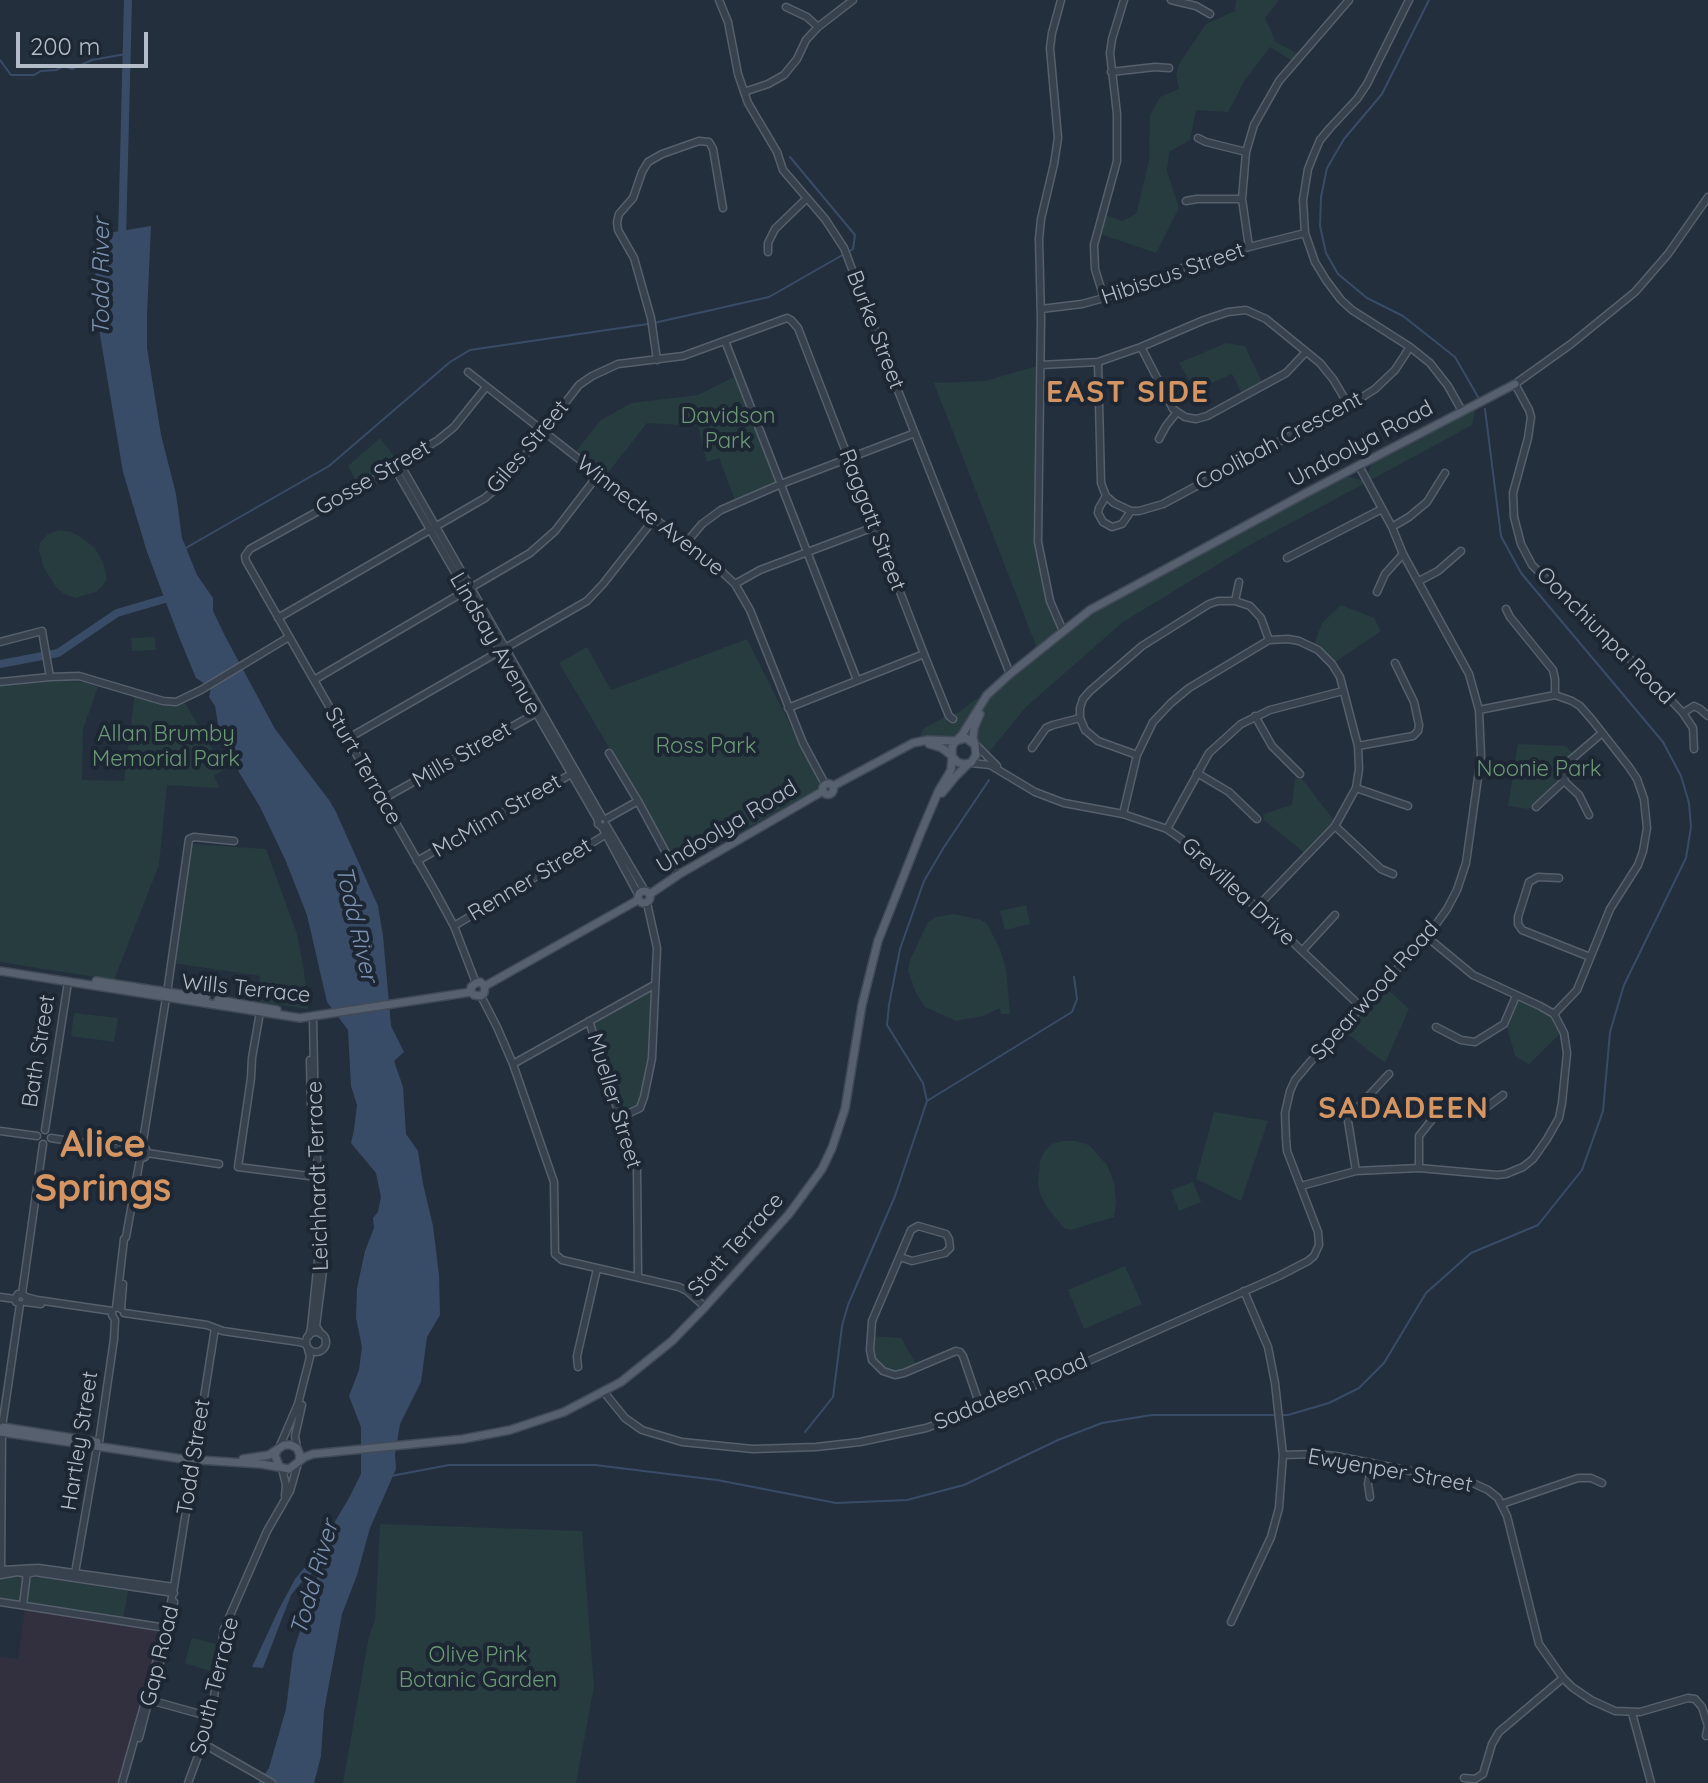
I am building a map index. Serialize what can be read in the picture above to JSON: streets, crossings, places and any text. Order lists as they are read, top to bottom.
{
  "streets": {
    "main road": ["Undoolya Road", "Wills Terrace", "Stott Terrace"],
    "street": [
      "Hibiscus Street",
      "Burke Street",
      "Coolibah Crescent",
      "Giles Street",
      "Gosse Street",
      "Winnecke Avenue",
      "Raggatt Street",
      "Oonchiunpa Road",
      "Lindsay Avenue",
      "Mills Street",
      "Sturt Terrace",
      "McMinn Street",
      "Renner Street",
      "Grevillea Drive",
      "Spearwood Road",
      "Bath Street",
      "Mueller Street",
      "Leichhardt Terrace",
      "Sadadeen Road",
      "Hartley Street",
      "Todd Street",
      "Ewyenper Street",
      "Gap Road",
      "South Terrace"
    ]
  },
  "crossings": [
    ["Burke Street", "Undoolya Road"],
    ["Undoolya Road", "Winnecke Avenue"],
    ["Undoolya Road", "Oonchiunpa Road"],
    ["Undoolya Road", "Lindsay Avenue"],
    ["Undoolya Road", "Sturt Terrace"],
    ["Undoolya Road", "Grevillea Drive"],
    ["Undoolya Road", "Spearwood Road"],
    ["Undoolya Road", "Stott Terrace"],
    ["Giles Street", "Winnecke Avenue"],
    ["Giles Street", "Raggatt Street"],
    ["Giles Street", "Lindsay Avenue"],
    ["Giles Street", "Sturt Terrace"],
    ["Gosse Street", "Winnecke Avenue"],
    ["Gosse Street", "Lindsay Avenue"],
    ["Gosse Street", "Sturt Terrace"],
    ["Lindsay Avenue", "Mills Street"],
    ["Lindsay Avenue", "McMinn Street"],
    ["Lindsay Avenue", "Renner Street"],
    ["Lindsay Avenue", "Mueller Street"],
    ["Mills Street", "Sturt Terrace"],
    ["Sturt Terrace", "McMinn Street"],
    ["Sturt Terrace", "Renner Street"],
    ["Grevillea Drive", "Spearwood Road"],
    ["Grevillea Drive", "Stott Terrace"],
    ["Wills Terrace", "Bath Street"],
    ["Wills Terrace", "Leichhardt Terrace"],
    ["Spearwood Road", "Sadadeen Road"],
    ["Leichhardt Terrace", "Stott Terrace"],
    ["Leichhardt Terrace", "South Terrace"],
    ["Stott Terrace", "Sadadeen Road"],
    ["Stott Terrace", "South Terrace"],
    ["Todd Street", "Gap Road"]
  ],
  "districts": ["EAST SIDE", "SADADEEN", "Alice Springs"],
  "water": ["Todd River"],
  "parks": [
    "Davidson Park",
    "Allan Brumby Memorial Park",
    "Ross Park",
    "Noonie Park",
    "Olive Pink Botanic Garden"
  ],
  "scale_bar": "200 m"
}
